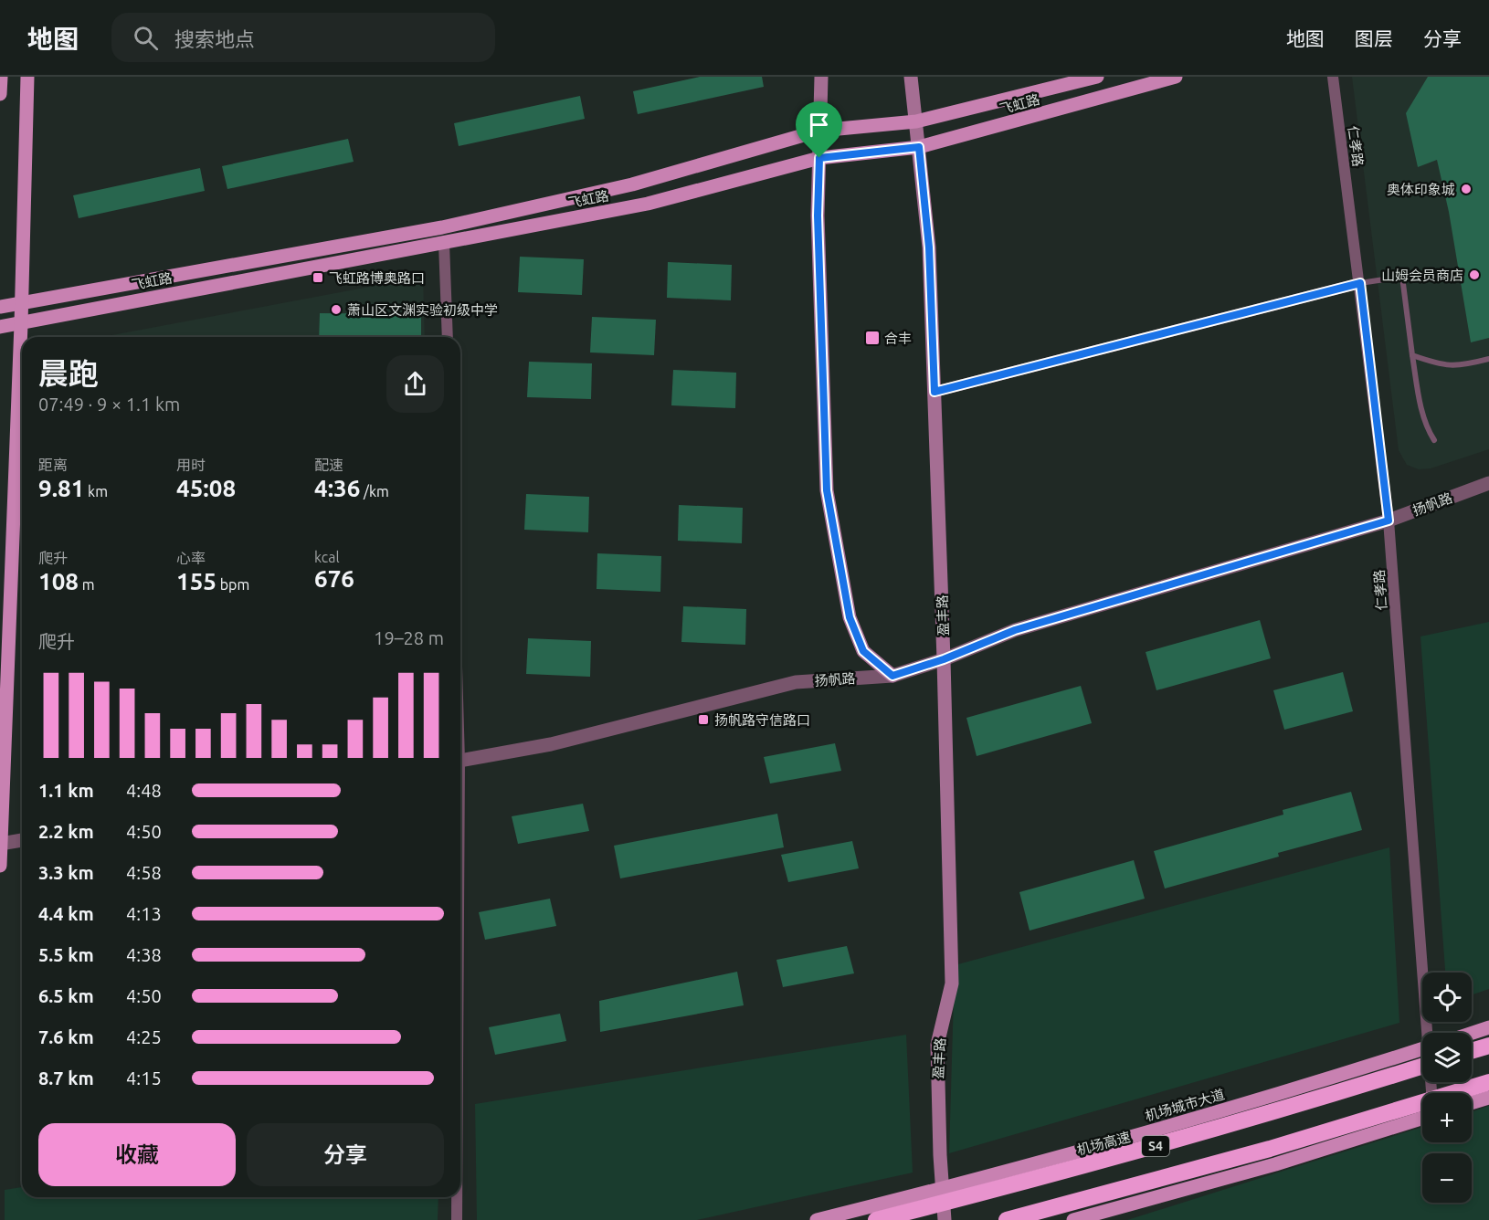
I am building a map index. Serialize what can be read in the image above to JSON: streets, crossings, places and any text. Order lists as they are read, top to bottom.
{
  "streets": {
    "highway": ["机场高速", "S4"],
    "main road": ["飞虹路", "盈丰路", "机场城市大道"],
    "street": ["仁孝路", "扬帆路"]
  },
  "crossings": [
    ["飞虹路", "盈丰路"],
    ["仁孝路", "扬帆路"],
    ["扬帆路", "盈丰路"],
    ["盈丰路", "机场城市大道"]
  ],
  "places": {
    "other": ["奥体印象城", "山姆会员商店", "萧山区文渊实验初级中学"],
    "transit": ["飞虹路博奥路口", "合丰", "扬帆路守信路口"]
  },
  "page": {
    "header": "地图",
    "search": "搜索地点",
    "nav": ["地图", "图层", "分享"],
    "heading": ["晨跑", "07:49 · 9 × 1.1 km"],
    "stats": [
      ["距离", "9.81 km"],
      ["用时", "45:08"],
      ["配速", "4:36 /km"],
      ["爬升", "108 m"],
      ["心率", "155 bpm"],
      ["kcal", "676"]
    ],
    "chart": ["爬升", "19–28 m"],
    "list": [
      {
        "name": "1.1 km",
        "note": "4:48"
      },
      {
        "name": "2.2 km",
        "note": "4:50"
      },
      {
        "name": "3.3 km",
        "note": "4:58"
      },
      {
        "name": "4.4 km",
        "note": "4:13"
      },
      {
        "name": "5.5 km",
        "note": "4:38"
      },
      {
        "name": "6.5 km",
        "note": "4:50"
      },
      {
        "name": "7.6 km",
        "note": "4:25"
      },
      {
        "name": "8.7 km",
        "note": "4:15"
      }
    ],
    "map_buttons": ["+", "−"],
    "buttons": ["收藏", "分享"]
  }
}
